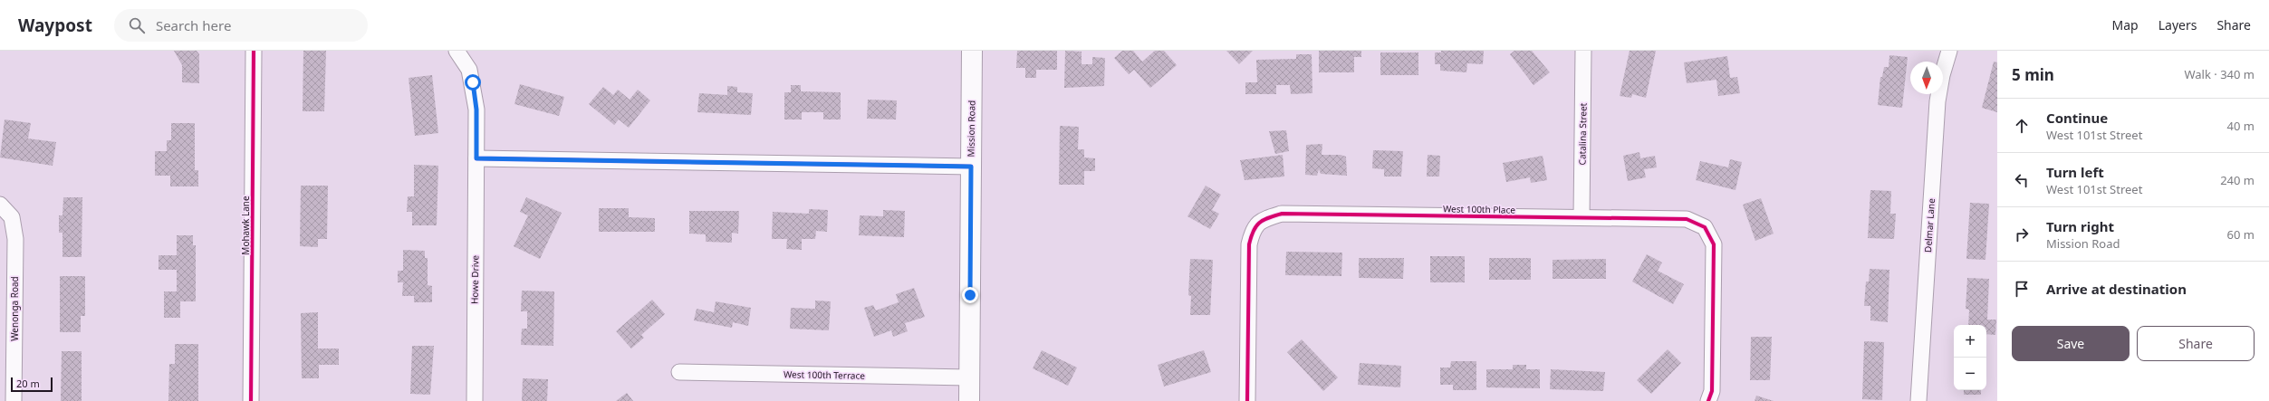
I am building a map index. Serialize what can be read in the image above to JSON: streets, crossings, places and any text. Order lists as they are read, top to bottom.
{
  "streets": {
    "main road": ["Mission Road"],
    "street": [
      "Catalina Street",
      "West 100th Place",
      "Mohawk Lane",
      "Delmar Lane",
      "Howe Drive",
      "Wenonga Road",
      "West 100th Terrace"
    ]
  },
  "crossings": [
    ["Mission Road", "West 100th Terrace"],
    ["Catalina Street", "West 100th Place"]
  ],
  "scale_bar": "20 m",
  "north": "bottom",
  "page": {
    "header": "Waypost",
    "search": "Search here",
    "nav": ["Map", "Layers", "Share"],
    "heading": ["5 min", "Walk · 340 m"],
    "list": [
      ["Continue", "West 101st Street", "40 m"],
      ["Turn left", "West 101st Street", "240 m"],
      ["Turn right", "Mission Road", "60 m"],
      "Arrive at destination"
    ],
    "buttons": ["Save", "Share"],
    "map_buttons": ["+", "−"],
    "scale": "20 m"
  }
}
